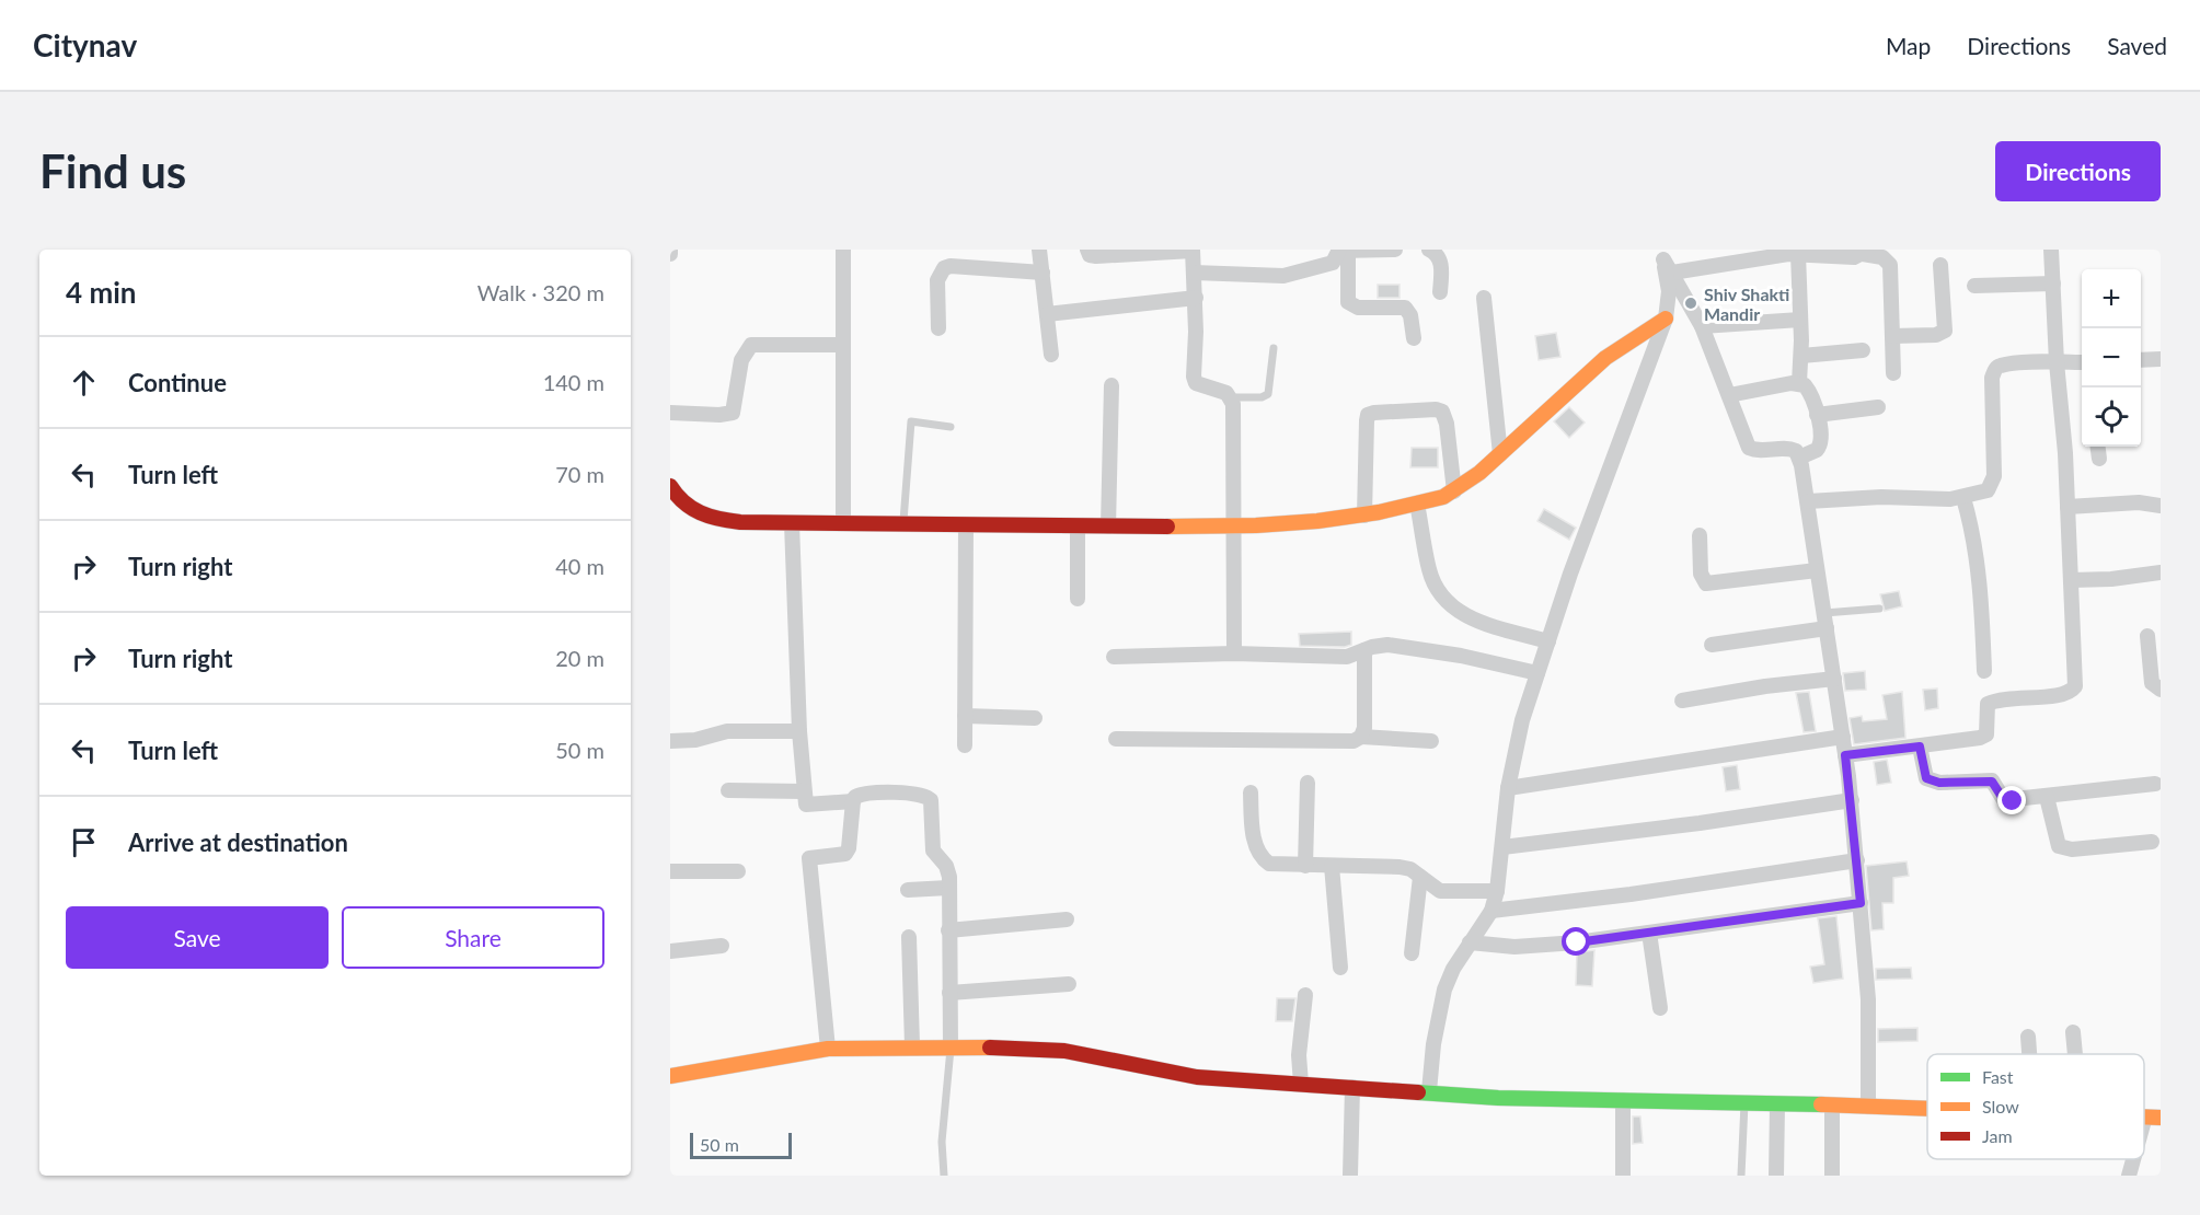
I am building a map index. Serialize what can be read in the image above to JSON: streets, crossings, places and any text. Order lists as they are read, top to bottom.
{
  "places": ["Shiv Shakti Mandir"],
  "legend": ["Fast", "Slow", "Jam"],
  "scale_bar": "50 m",
  "page": {
    "header": "Citynav",
    "nav": ["Map", "Directions", "Saved"],
    "buttons": [
      "Directions",
      ["Save", "Share"]
    ],
    "title": "Find us",
    "heading": ["4 min", "Walk · 320 m"],
    "map_buttons": ["+", "−"],
    "list": [
      ["Continue", "140 m"],
      ["Turn left", "70 m"],
      ["Turn right", "40 m"],
      ["Turn right", "20 m"],
      ["Turn left", "50 m"],
      "Arrive at destination"
    ],
    "scale": "50 m"
  }
}
